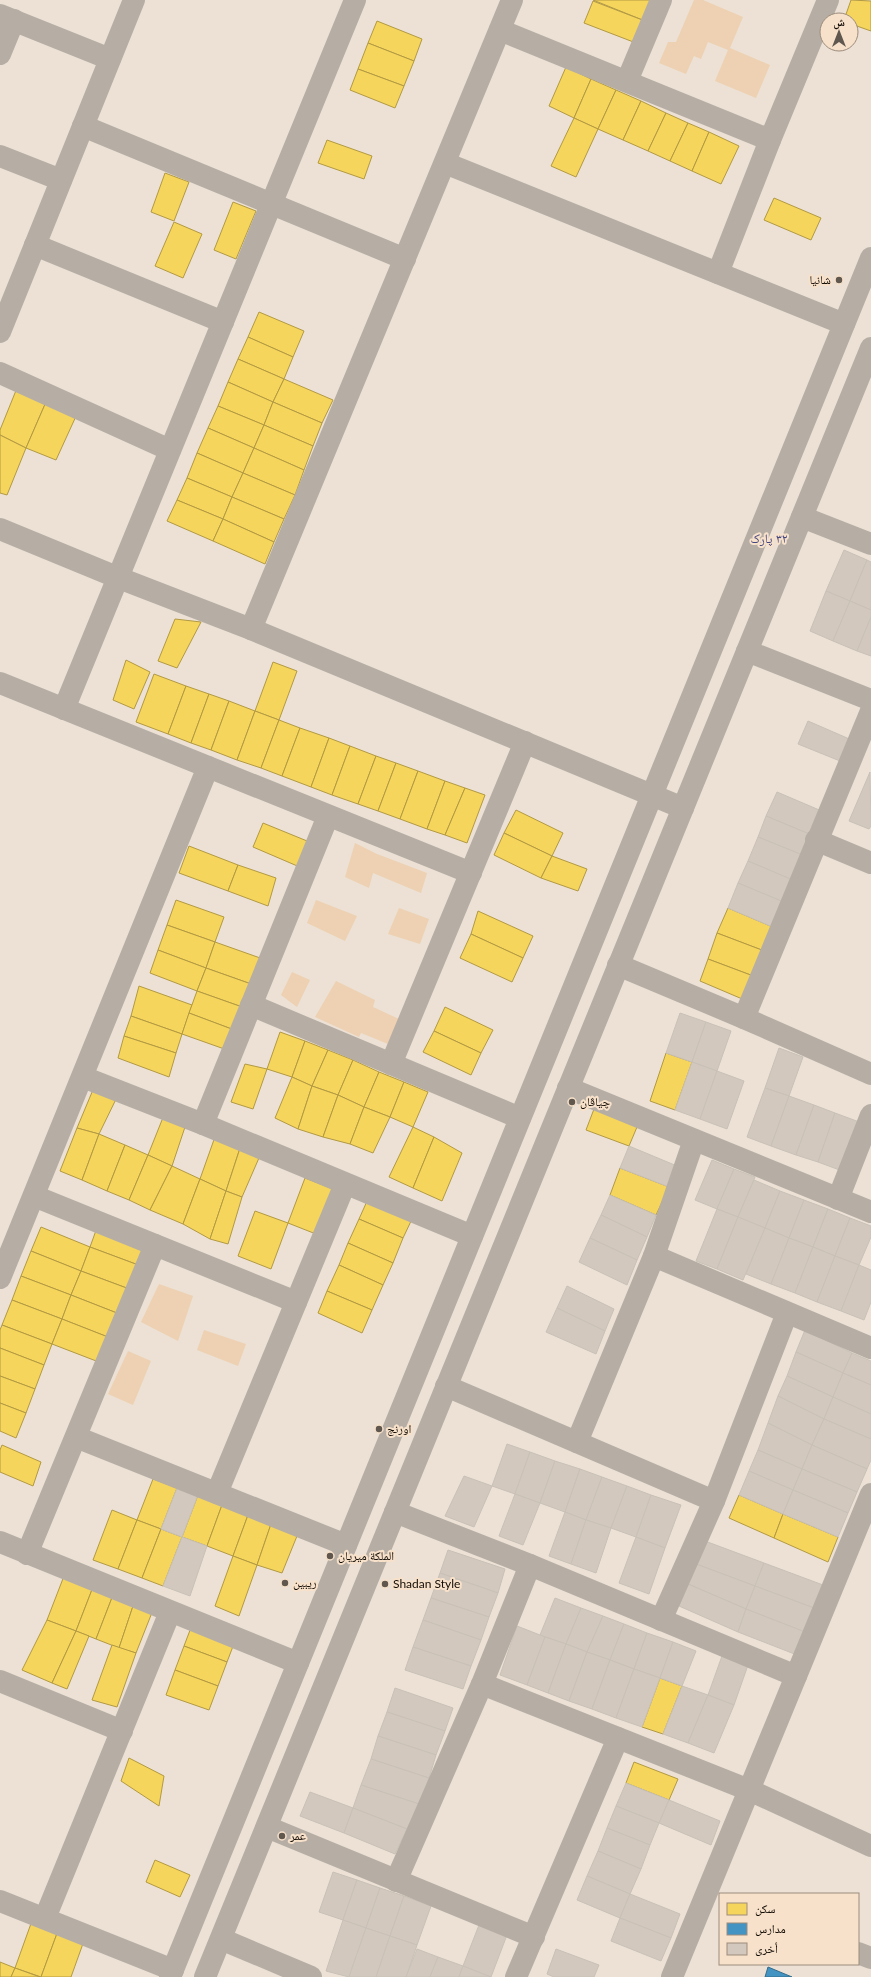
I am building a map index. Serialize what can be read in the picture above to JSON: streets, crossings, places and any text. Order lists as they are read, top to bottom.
{
  "districts": ["٣٢ پارک"],
  "places": [
    "شانيا",
    "چياڤان",
    "اورنج",
    "الملكة ميريان",
    "ريبين",
    "Shadan Style",
    "عمر"
  ],
  "legend": ["سكن", "مدارس", "أخرى"],
  "north": "top"
}
